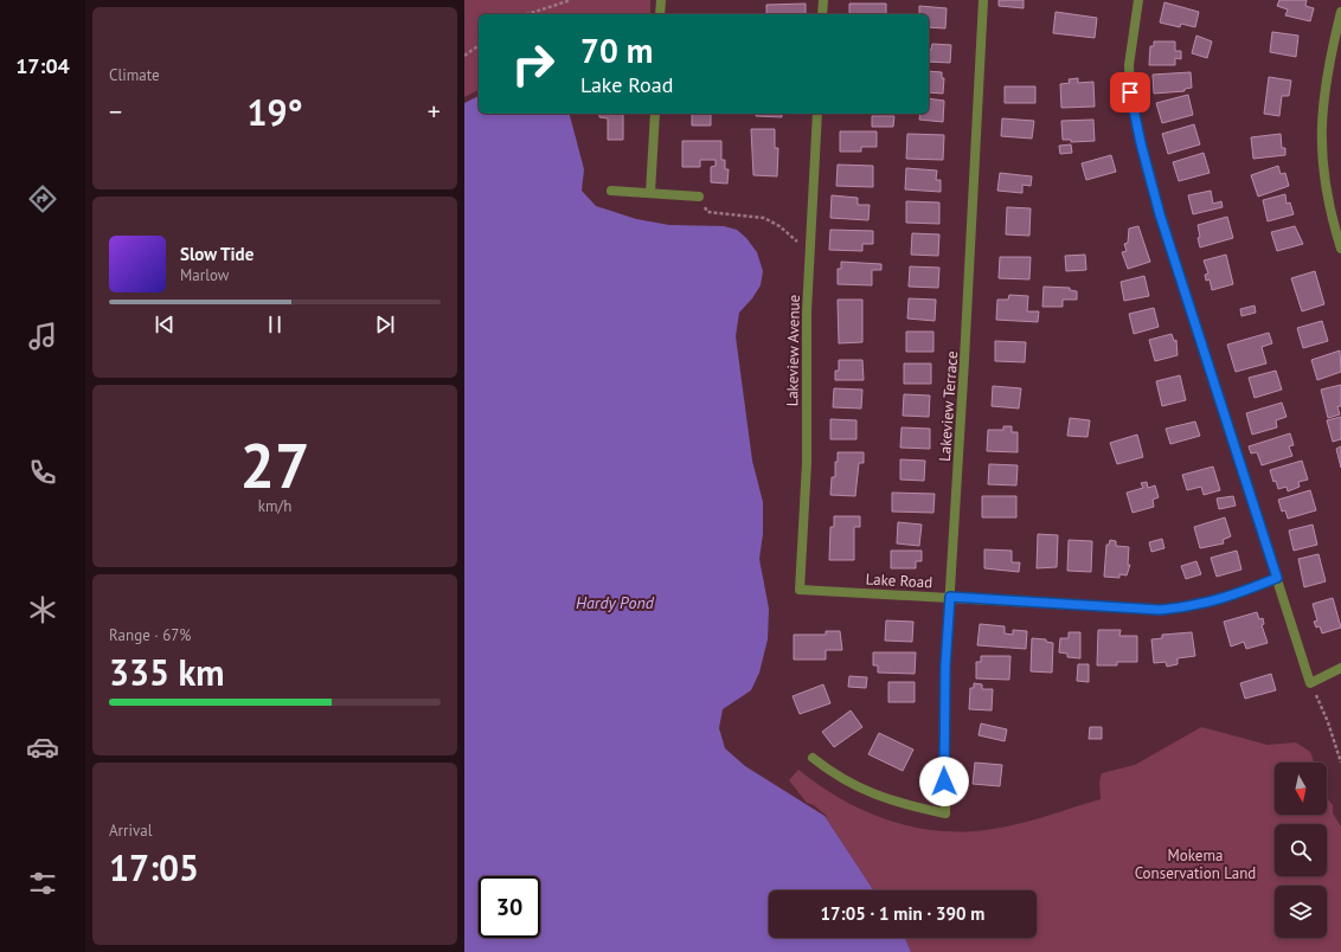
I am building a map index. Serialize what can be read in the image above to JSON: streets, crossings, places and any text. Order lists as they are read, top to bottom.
{
  "streets": {
    "street": ["Lakeview Avenue", "Lakeview Terrace", "Lake Road"]
  },
  "crossings": [
    ["Lakeview Avenue", "Lake Road"],
    ["Lakeview Terrace", "Lake Road"]
  ],
  "water": ["Hardy Pond"],
  "parks": ["Mokema Conservation Land"],
  "north": "bottom",
  "page": {
    "tabs": "17:04",
    "tile": [
      "Climate",
      ["27", "km/h"],
      ["Range · 67%", "335 km"],
      ["Arrival", "17:05"]
    ],
    "turn": ["70 m", "Lake Road"],
    "heat": ["−", "19°", "+"],
    "song": ["Slow Tide", "Marlow"],
    "limit": "30",
    "trip": "17:05 · 1 min · 390 m"
  }
}
